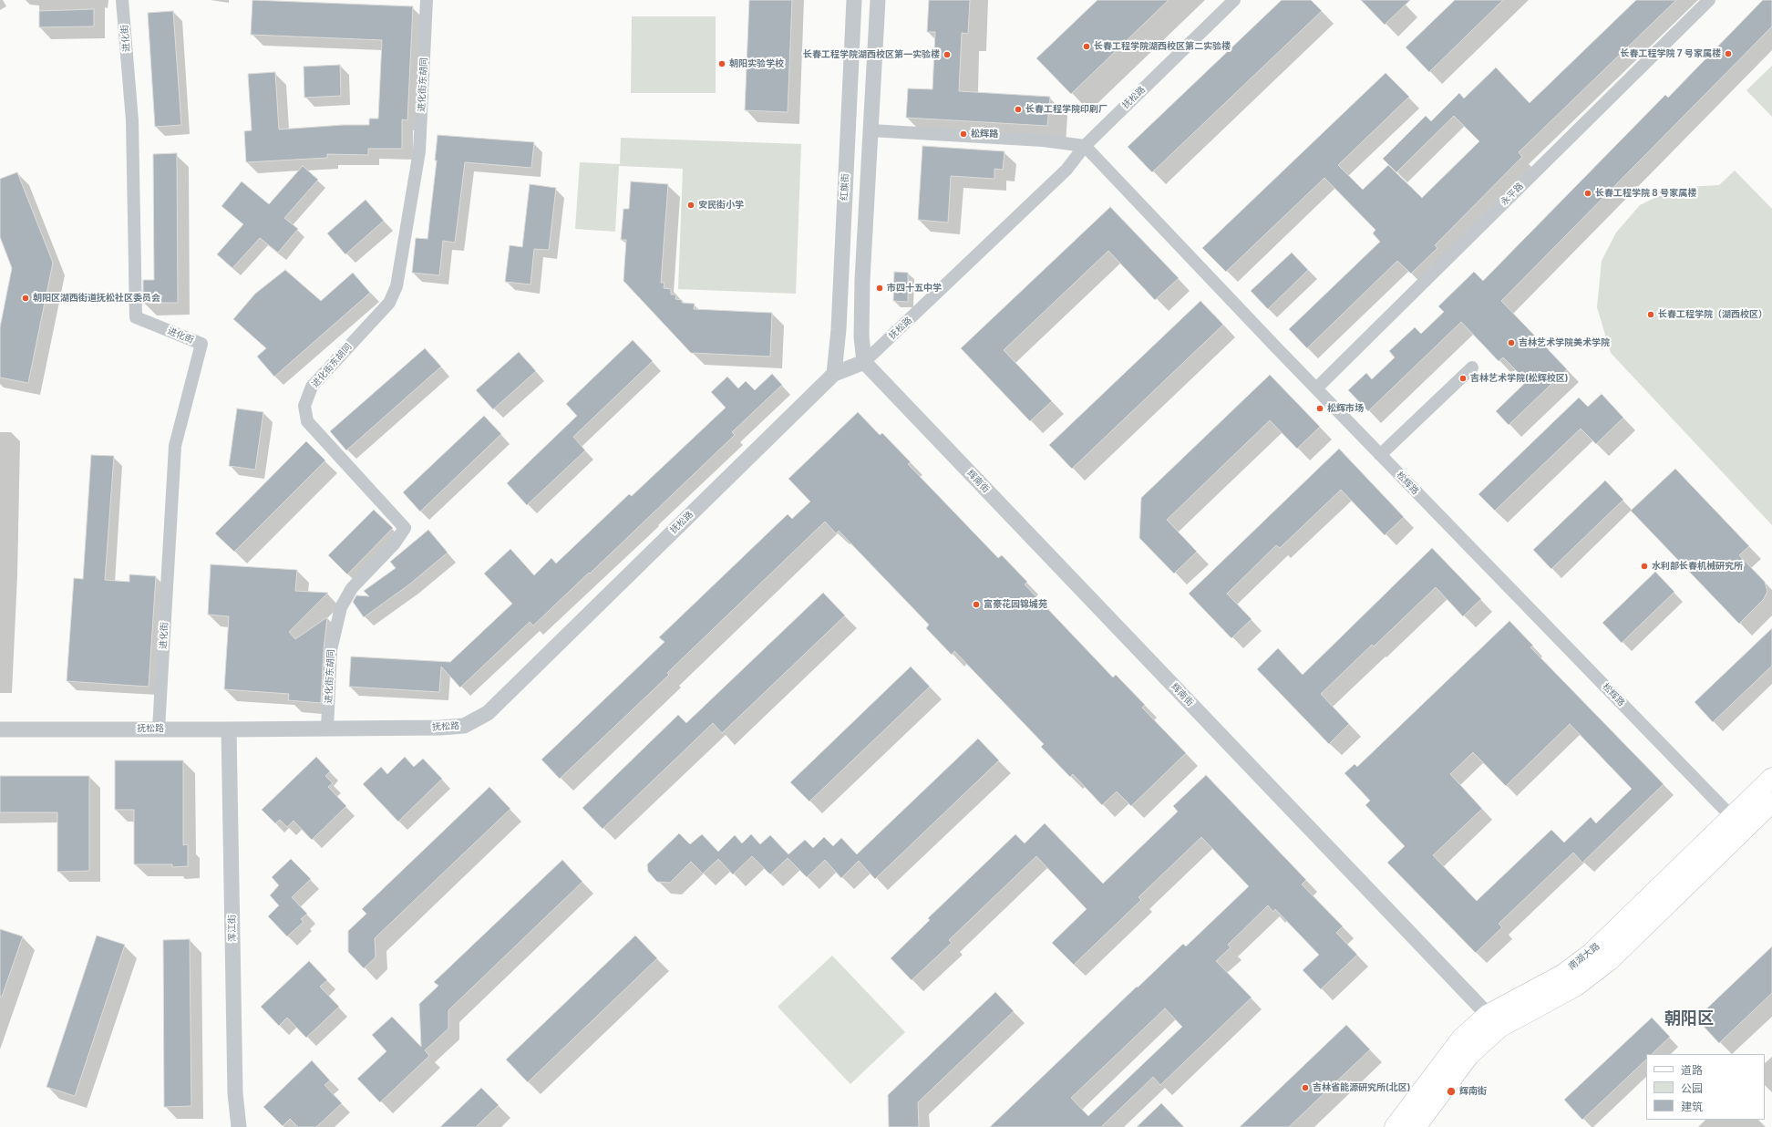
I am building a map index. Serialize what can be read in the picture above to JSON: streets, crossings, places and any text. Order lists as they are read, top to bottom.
{
  "streets": {
    "main road": ["南湖大路"],
    "street": [
      "进化街",
      "进化街东胡同",
      "抚松路",
      "红旗街",
      "永平路",
      "辉南街",
      "松辉路",
      "浑江街"
    ]
  },
  "crossings": [
    ["进化街", "抚松路"],
    ["进化街东胡同", "抚松路"],
    ["抚松路", "红旗街"],
    ["抚松路", "辉南街"],
    ["抚松路", "松辉路"],
    ["抚松路", "浑江街"],
    ["永平路", "松辉路"],
    ["辉南街", "南湖大路"],
    ["松辉路", "南湖大路"]
  ],
  "districts": ["朝阳区"],
  "places": [
    "长春工程学院湖西校区第二实验楼",
    "长春工程学院 7 号家属楼",
    "长春工程学院湖西校区第一实验楼",
    "朝阳实验学校",
    "长春工程学院印刷厂",
    "松辉路",
    "长春工程学院 8 号家属楼",
    "安民街小学",
    "市四十五中学",
    "朝阳区湖西街道抚松社区委员会",
    "长春工程学院（湖西校区）",
    "吉林艺术学院美术学院",
    "吉林艺术学院(松辉校区)",
    "松辉市场",
    "水利部长春机械研究所",
    "富豪花园锦城苑",
    "吉林省能源研究所(北区)",
    "辉南街"
  ],
  "legend": ["道路", "公园", "建筑"]
}
